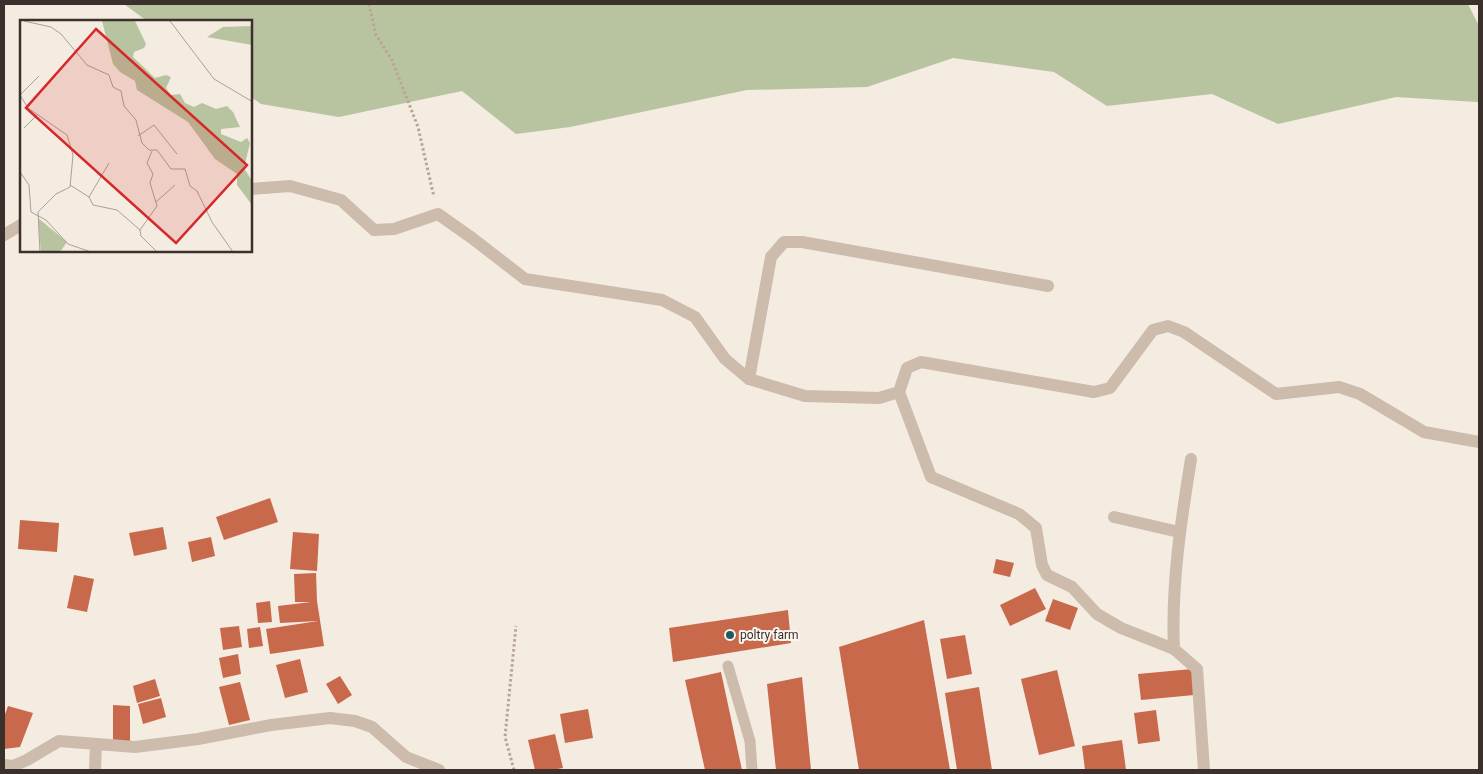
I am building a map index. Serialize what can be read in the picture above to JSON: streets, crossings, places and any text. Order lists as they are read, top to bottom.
{
  "places": ["poltry farm"]
}
